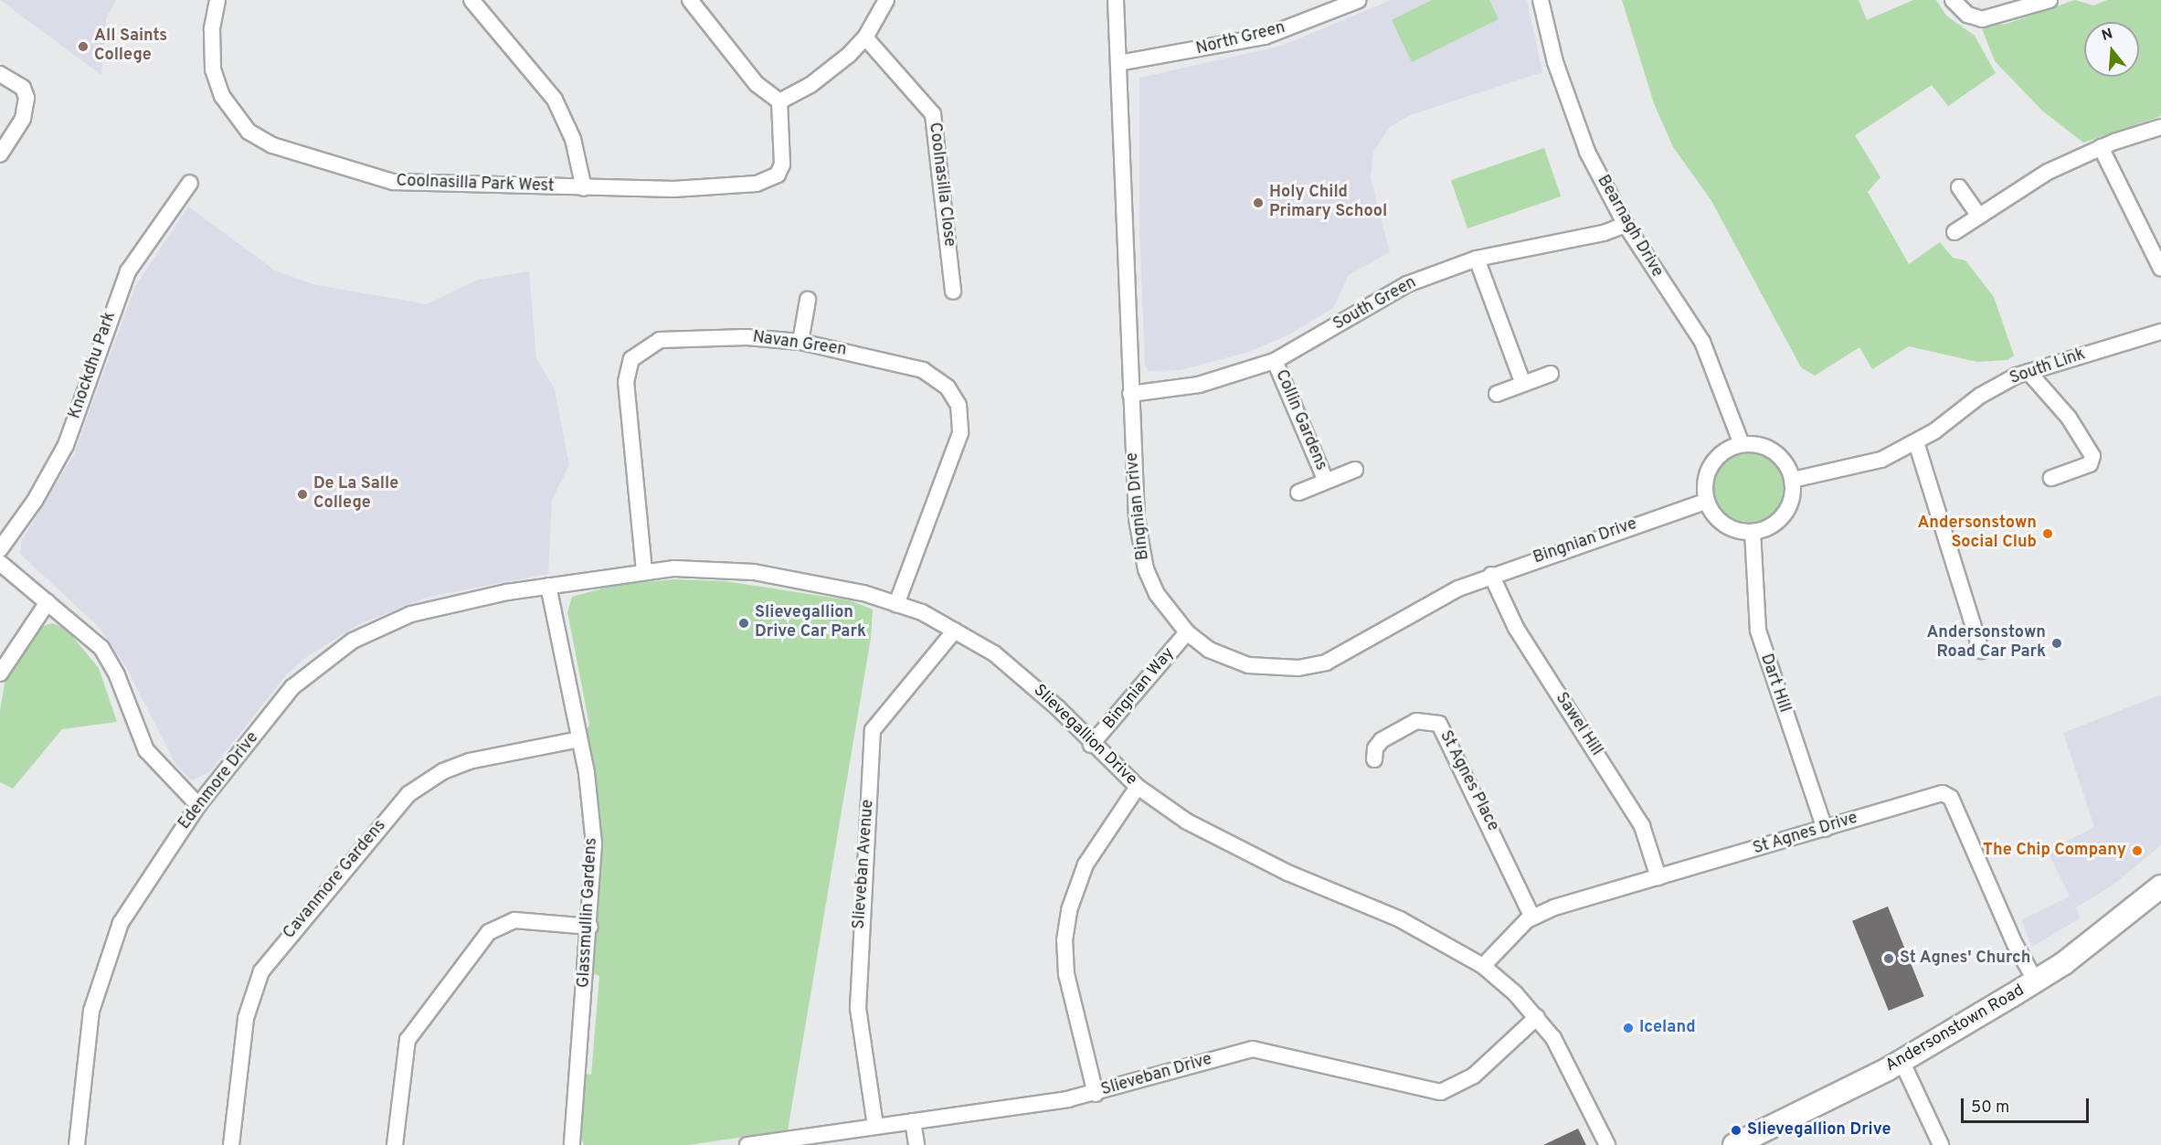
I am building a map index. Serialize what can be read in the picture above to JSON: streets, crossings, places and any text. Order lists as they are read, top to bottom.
{
  "streets": {
    "main road": ["Andersonstown Road"],
    "street": [
      "North Green",
      "Coolnasilla Park West",
      "Coolnasilla Close",
      "Bearnagh Drive",
      "South Green",
      "Navan Green",
      "Knockdhu Park",
      "South Link",
      "Collin Gardens",
      "Bingnian Drive",
      "Dart Hill",
      "Bingnian Way",
      "Sawel Hill",
      "Slievegallion Drive",
      "Edenmore Drive",
      "St Agnes Place",
      "St Agnes Drive",
      "Slieveban Avenue",
      "Cavanmore Gardens",
      "Glassmullin Gardens",
      "Slieveban Drive"
    ]
  },
  "crossings": [
    ["North Green", "Bingnian Drive"],
    ["Bearnagh Drive", "South Green"],
    ["Bearnagh Drive", "South Link"],
    ["Bearnagh Drive", "Bingnian Drive"],
    ["Bearnagh Drive", "Dart Hill"],
    ["South Green", "Collin Gardens"],
    ["South Green", "Bingnian Drive"],
    ["Navan Green", "Slievegallion Drive"],
    ["South Link", "Bingnian Drive"],
    ["South Link", "Dart Hill"],
    ["Bingnian Drive", "Dart Hill"],
    ["Bingnian Drive", "Bingnian Way"],
    ["Bingnian Drive", "Sawel Hill"],
    ["Dart Hill", "St Agnes Drive"],
    ["Bingnian Way", "Slievegallion Drive"],
    ["Sawel Hill", "St Agnes Drive"],
    ["Slievegallion Drive", "Edenmore Drive"],
    ["Slievegallion Drive", "St Agnes Drive"],
    ["Slievegallion Drive", "Slieveban Avenue"],
    ["Slievegallion Drive", "Glassmullin Gardens"],
    ["Slievegallion Drive", "Slieveban Drive"],
    ["Edenmore Drive", "Glassmullin Gardens"],
    ["St Agnes Place", "St Agnes Drive"],
    ["St Agnes Drive", "Andersonstown Road"],
    ["Slieveban Avenue", "Slieveban Drive"],
    ["Cavanmore Gardens", "Glassmullin Gardens"]
  ],
  "places": [
    "All Saints College",
    "Holy Child Primary School",
    "De La Salle College",
    "Andersonstown Social Club",
    "Slievegallion Drive Car Park",
    "Andersonstown Road Car Park",
    "The Chip Company",
    "St Agnes' Church",
    "Iceland",
    "Slievegallion Drive"
  ],
  "scale_bar": "50 m",
  "north": "top"
}
